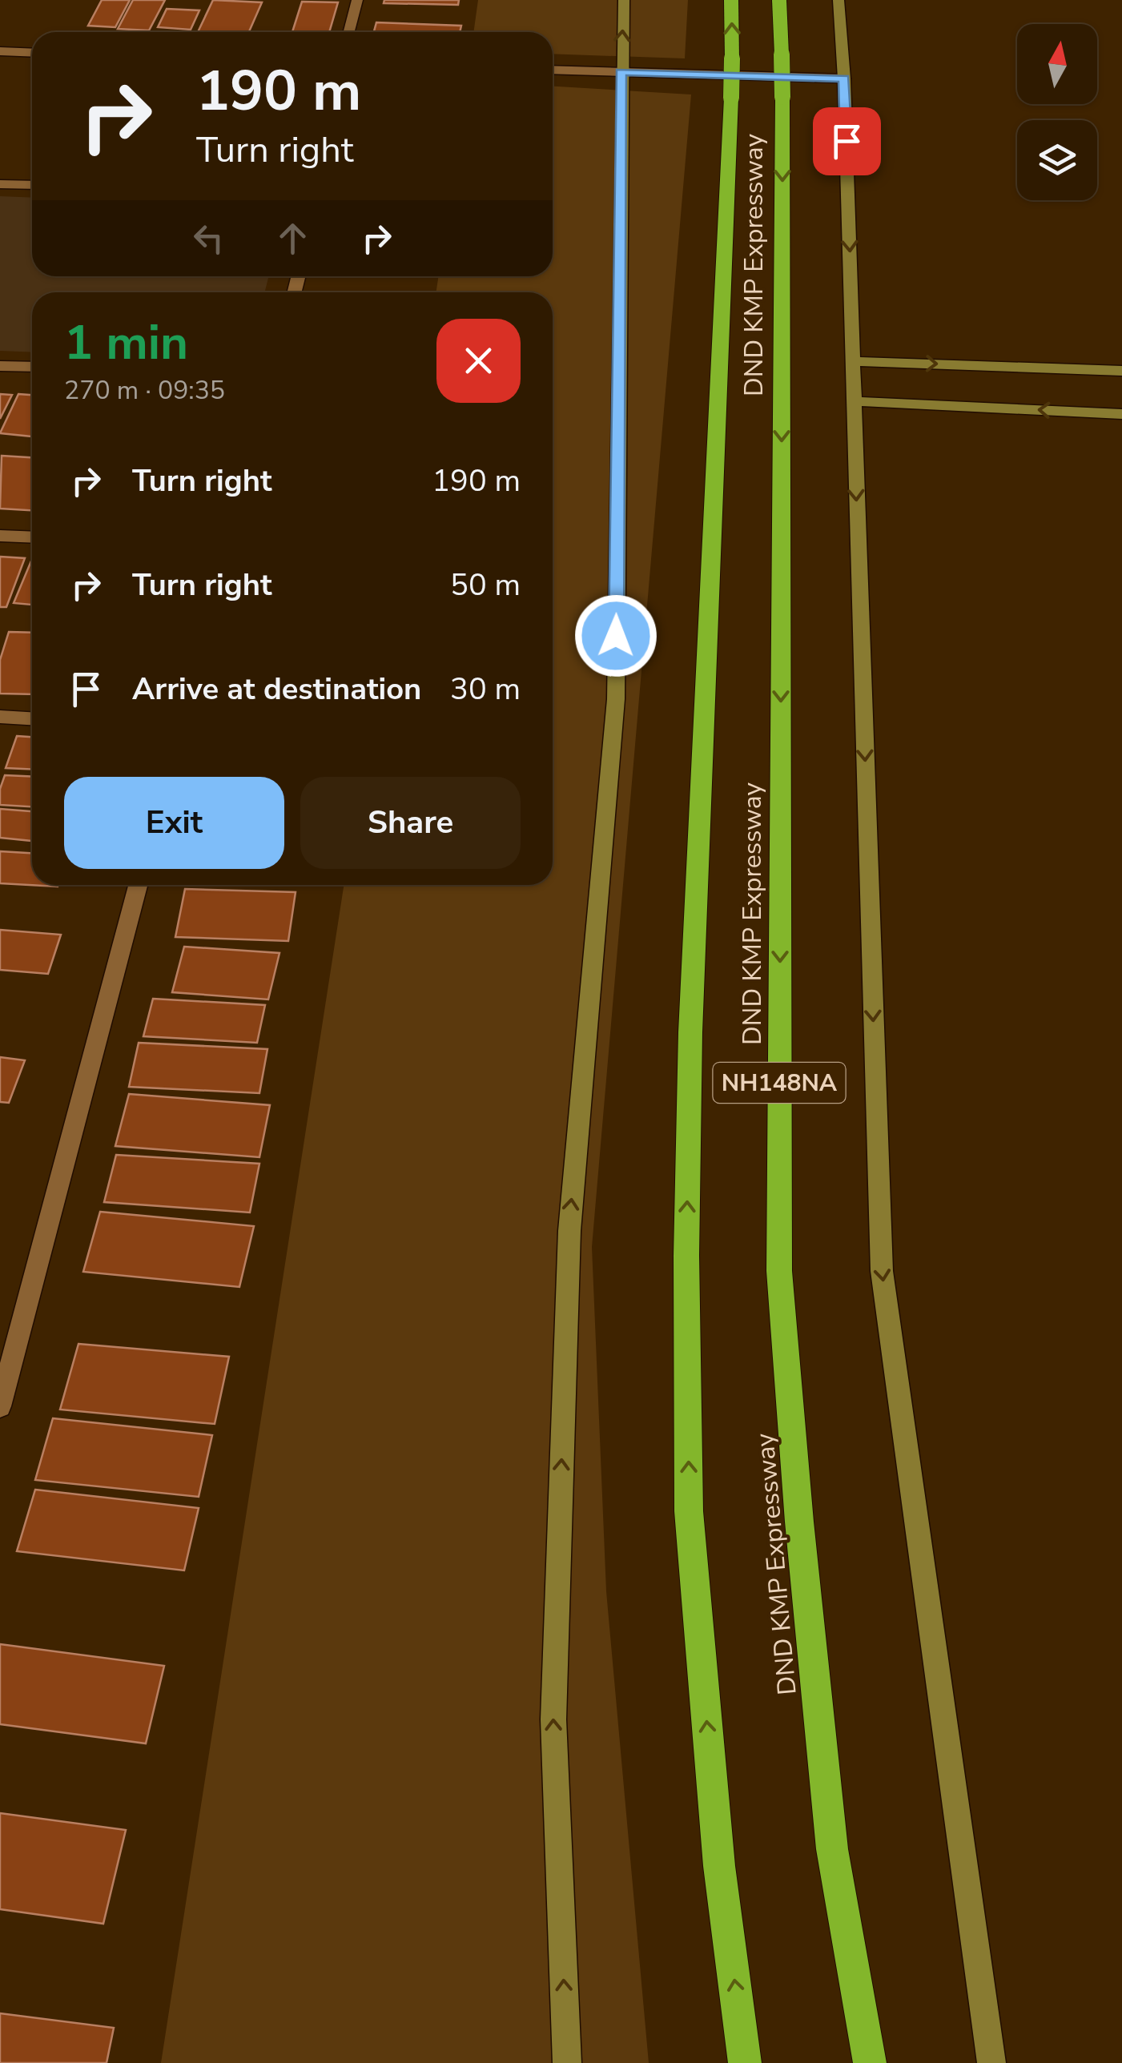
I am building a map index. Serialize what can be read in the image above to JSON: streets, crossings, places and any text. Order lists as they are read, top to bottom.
{
  "streets": {
    "highway": ["DND KMP Expressway", "NH148NA"]
  },
  "north": "top",
  "page": {
    "turn": ["190 m", "Turn right"],
    "heading": ["1 min", "270 m · 09:35"],
    "list": [
      {
        "name": "Turn right",
        "value": "190 m"
      },
      {
        "name": "Turn right",
        "value": "50 m"
      },
      {
        "name": "Arrive at destination",
        "value": "30 m"
      }
    ],
    "buttons": ["Exit", "Share"]
  }
}
